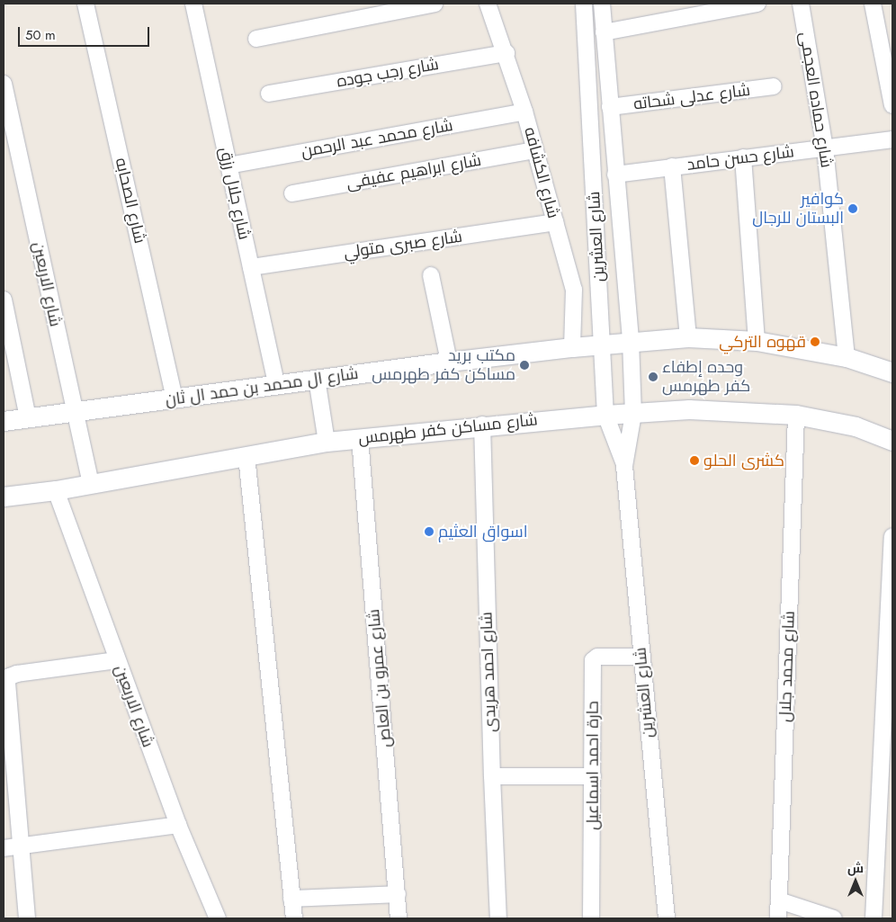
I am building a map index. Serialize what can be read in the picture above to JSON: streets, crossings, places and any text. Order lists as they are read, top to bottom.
{
  "streets": {
    "street": [
      "شارع رجب جوده",
      "شارع عدلى شحاته",
      "شارع حماده العجمى",
      "شارع محمد عبد الرحمن",
      "شارع حسن حامد",
      "شارع ابراهيم عفيفى",
      "شارع الكشافه",
      "شارع جلال رزق",
      "شارع الصحابه",
      "شارع العشرين",
      "شارع صبرى متولي",
      "شارع الاربعين",
      "شارع ال محمد بن حمد ال ثان",
      "شارع مساكن كفر طهرمس",
      "شارع محمد جلال",
      "شارع احمد هريدى",
      "شارع عمرو بن العاص",
      "حارة احمد اسماعيل"
    ]
  },
  "crossings": [
    ["شارع رجب جوده", "شارع الكشافه"],
    ["شارع عدلى شحاته", "شارع العشرين"],
    ["شارع حماده العجمى", "شارع حسن حامد"],
    ["شارع حماده العجمى", "شارع ال محمد بن حمد ال ثان"],
    ["شارع محمد عبد الرحمن", "شارع الكشافه"],
    ["شارع محمد عبد الرحمن", "شارع جلال رزق"],
    ["شارع حسن حامد", "شارع العشرين"],
    ["شارع ابراهيم عفيفى", "شارع الكشافه"],
    ["شارع الكشافه", "شارع صبرى متولي"],
    ["شارع الكشافه", "شارع ال محمد بن حمد ال ثان"],
    ["شارع جلال رزق", "شارع صبرى متولي"],
    ["شارع جلال رزق", "شارع ال محمد بن حمد ال ثان"],
    ["شارع الصحابه", "شارع ال محمد بن حمد ال ثان"],
    ["شارع العشرين", "شارع ال محمد بن حمد ال ثان"],
    ["شارع العشرين", "شارع مساكن كفر طهرمس"],
    ["شارع العشرين", "حارة احمد اسماعيل"],
    ["شارع الاربعين", "شارع ال محمد بن حمد ال ثان"],
    ["شارع الاربعين", "شارع مساكن كفر طهرمس"],
    ["شارع مساكن كفر طهرمس", "شارع محمد جلال"],
    ["شارع مساكن كفر طهرمس", "شارع احمد هريدى"],
    ["شارع مساكن كفر طهرمس", "شارع عمرو بن العاص"]
  ],
  "places": [
    "كوافير البستان للرجال",
    "قهوه التركي",
    "مكتب بريد مساكن كفر طهرمس",
    "وحده إطفاء كفر طهرمس",
    "كشرى الحلو",
    "اسواق العثيم"
  ],
  "scale_bar": "50 m",
  "north": "top"
}
